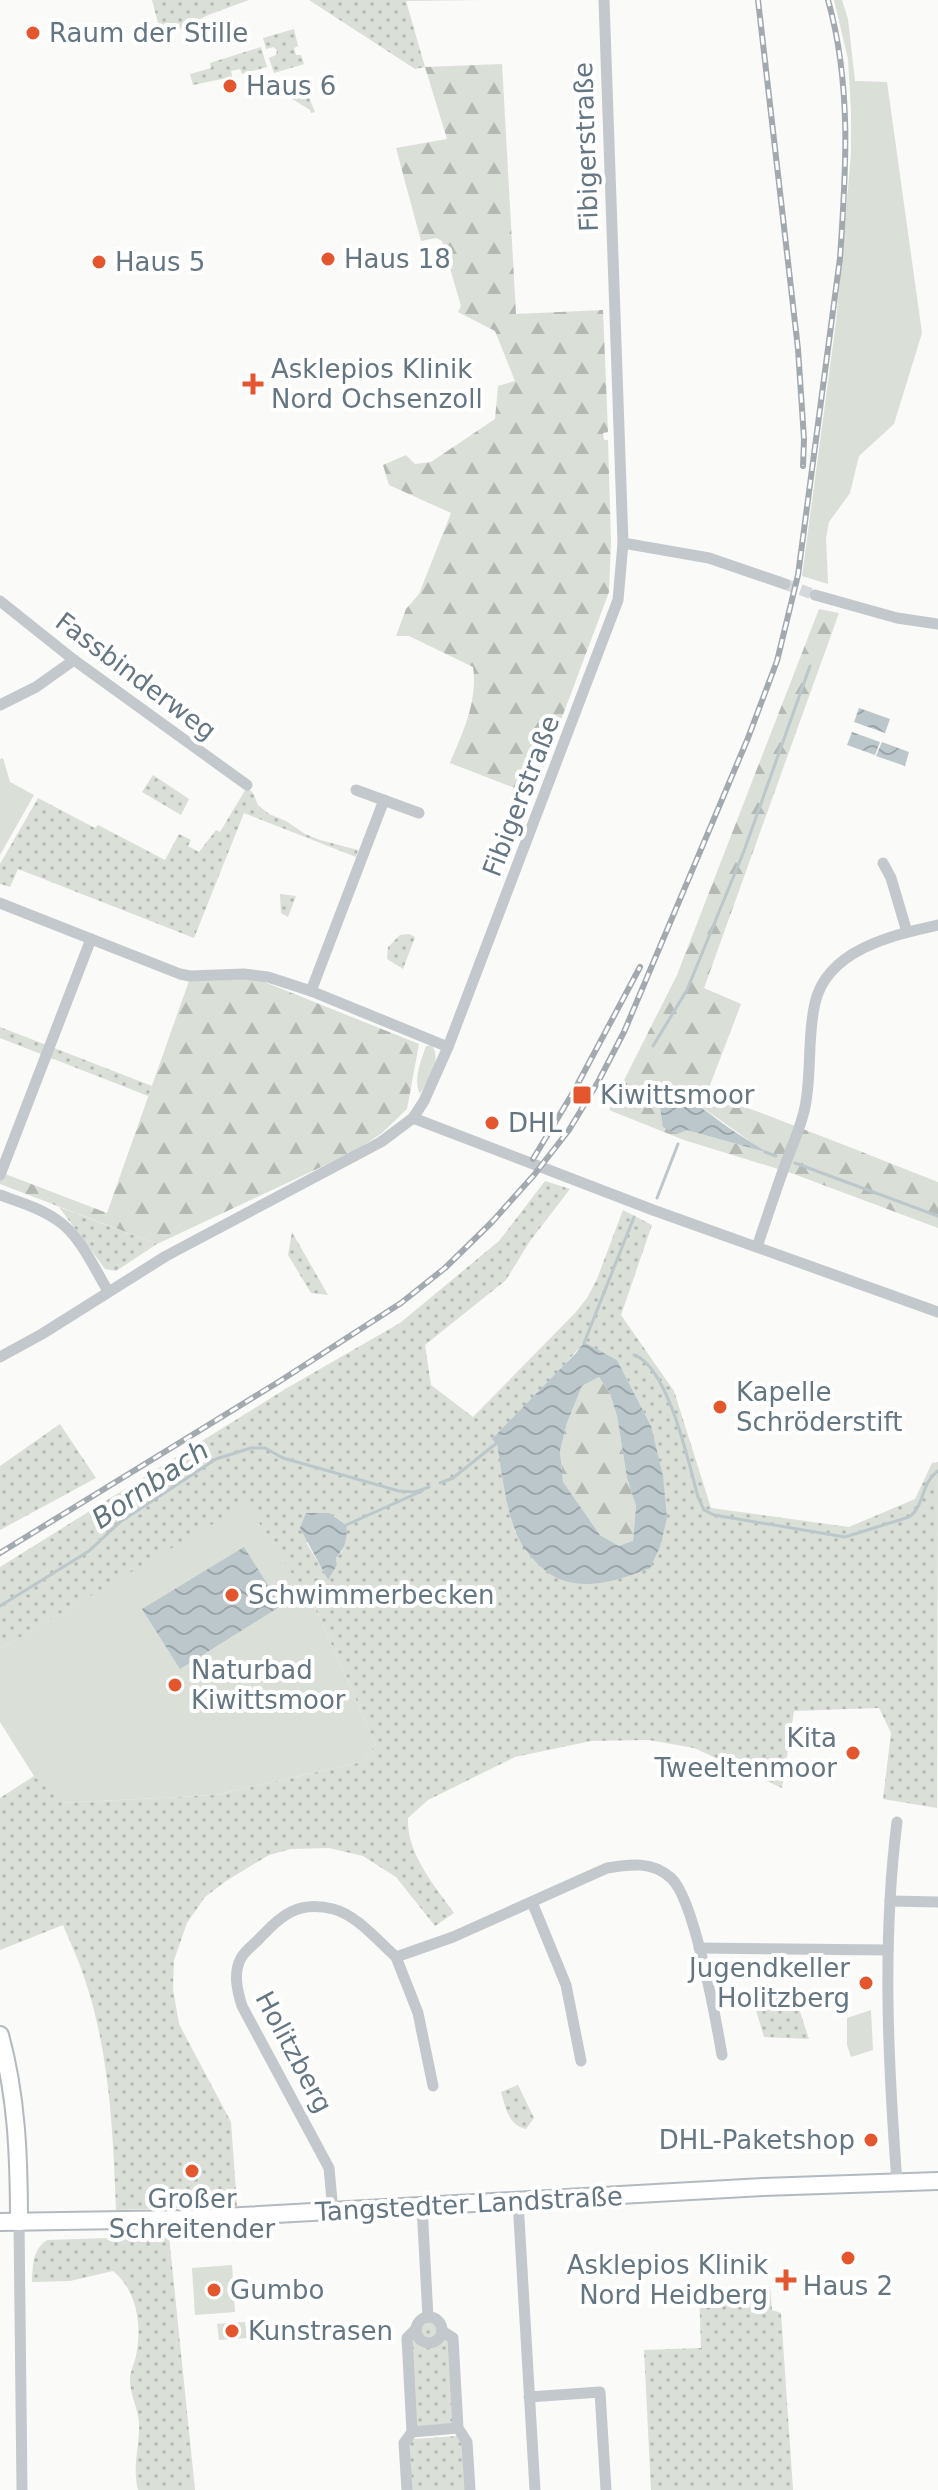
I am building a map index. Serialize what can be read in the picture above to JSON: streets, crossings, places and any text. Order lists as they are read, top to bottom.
{
  "streets": {
    "street": [
      "Fibigerstraße",
      "Fassbinderweg",
      "Holitzberg",
      "Tangstedter Landstraße"
    ]
  },
  "crossings": [
    ["Holitzberg", "Tangstedter Landstraße"]
  ],
  "water": ["Bornbach"],
  "places": {
    "other": [
      "Raum der Stille",
      "Haus 6",
      "Haus 18",
      "Haus 5",
      "DHL",
      "Kapelle Schröderstift",
      "Schwimmerbecken",
      "Naturbad Kiwittsmoor",
      "Kita Tweeltenmoor",
      "Jugendkeller Holitzberg",
      "DHL-Paketshop",
      "Großer Schreitender",
      "Haus 2",
      "Gumbo",
      "Kunstrasen"
    ],
    "health": ["Asklepios Klinik Nord Ochsenzoll", "Asklepios Klinik Nord Heidberg"],
    "transit": ["Kiwittsmoor"]
  }
}
